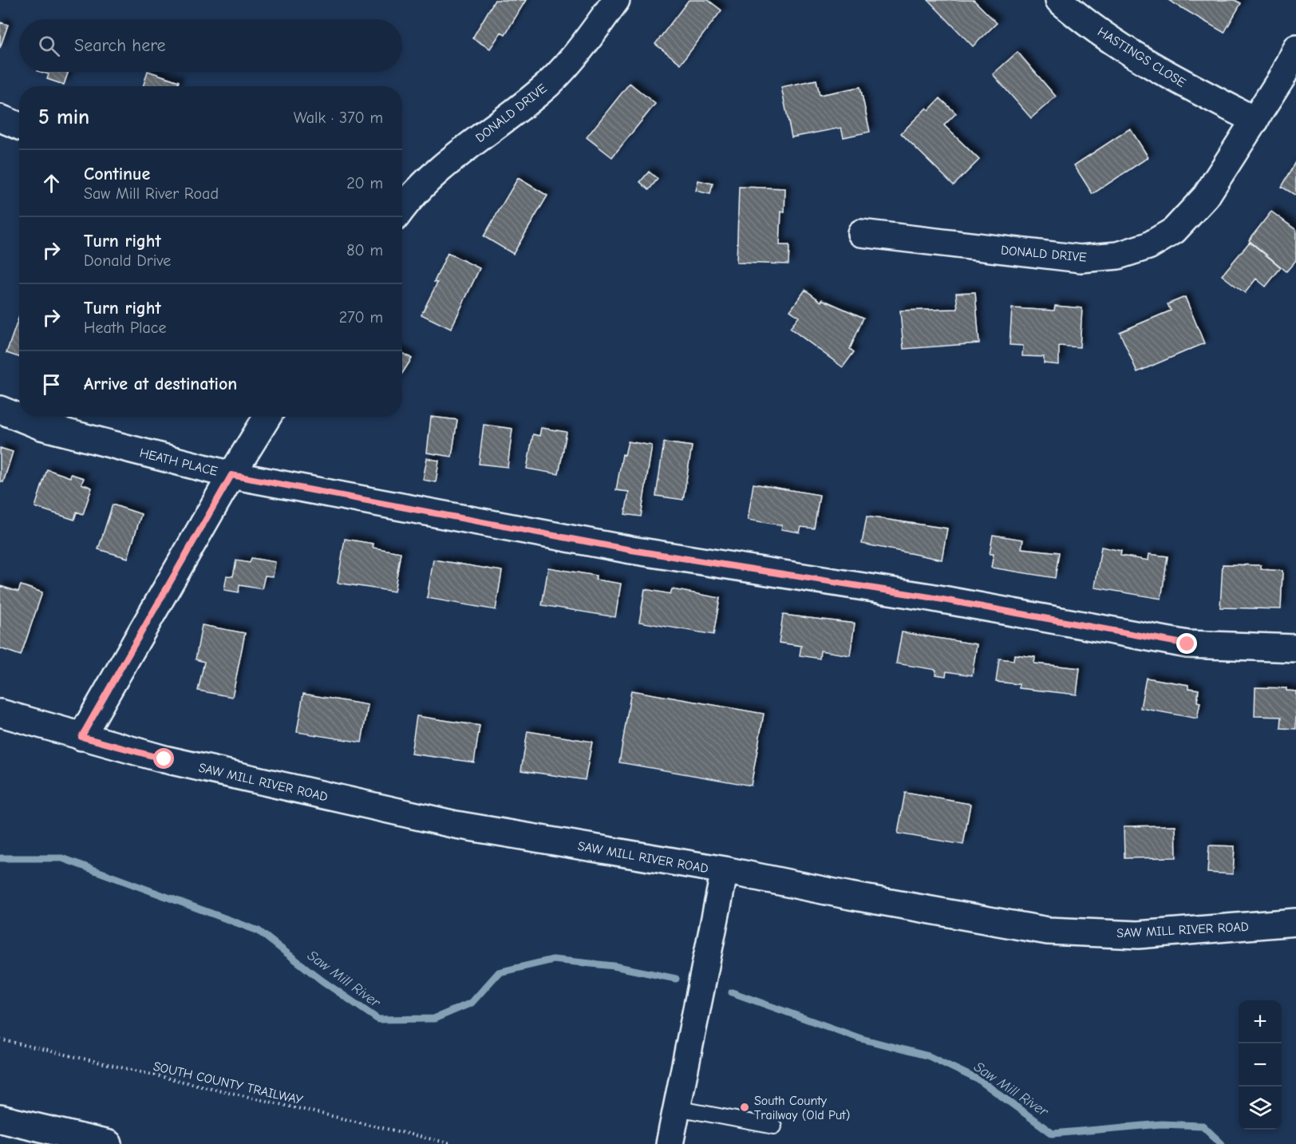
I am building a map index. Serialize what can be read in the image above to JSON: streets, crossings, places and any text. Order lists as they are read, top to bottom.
{
  "streets": {
    "main road": [
      "HASTINGS CLOSE",
      "DONALD DRIVE",
      "HEATH PLACE",
      "SAW MILL RIVER ROAD"
    ],
    "path": ["SOUTH COUNTY TRAILWAY"]
  },
  "crossings": [
    ["HASTINGS CLOSE", "DONALD DRIVE"]
  ],
  "water": ["Saw Mill River"],
  "places": ["South County Trailway (Old Put)"],
  "page": {
    "search": "Search here",
    "heading": ["5 min", "Walk · 370 m"],
    "list": [
      ["Continue", "Saw Mill River Road", "20 m"],
      ["Turn right", "Donald Drive", "80 m"],
      ["Turn right", "Heath Place", "270 m"],
      "Arrive at destination"
    ],
    "map_buttons": ["+", "−"]
  }
}
